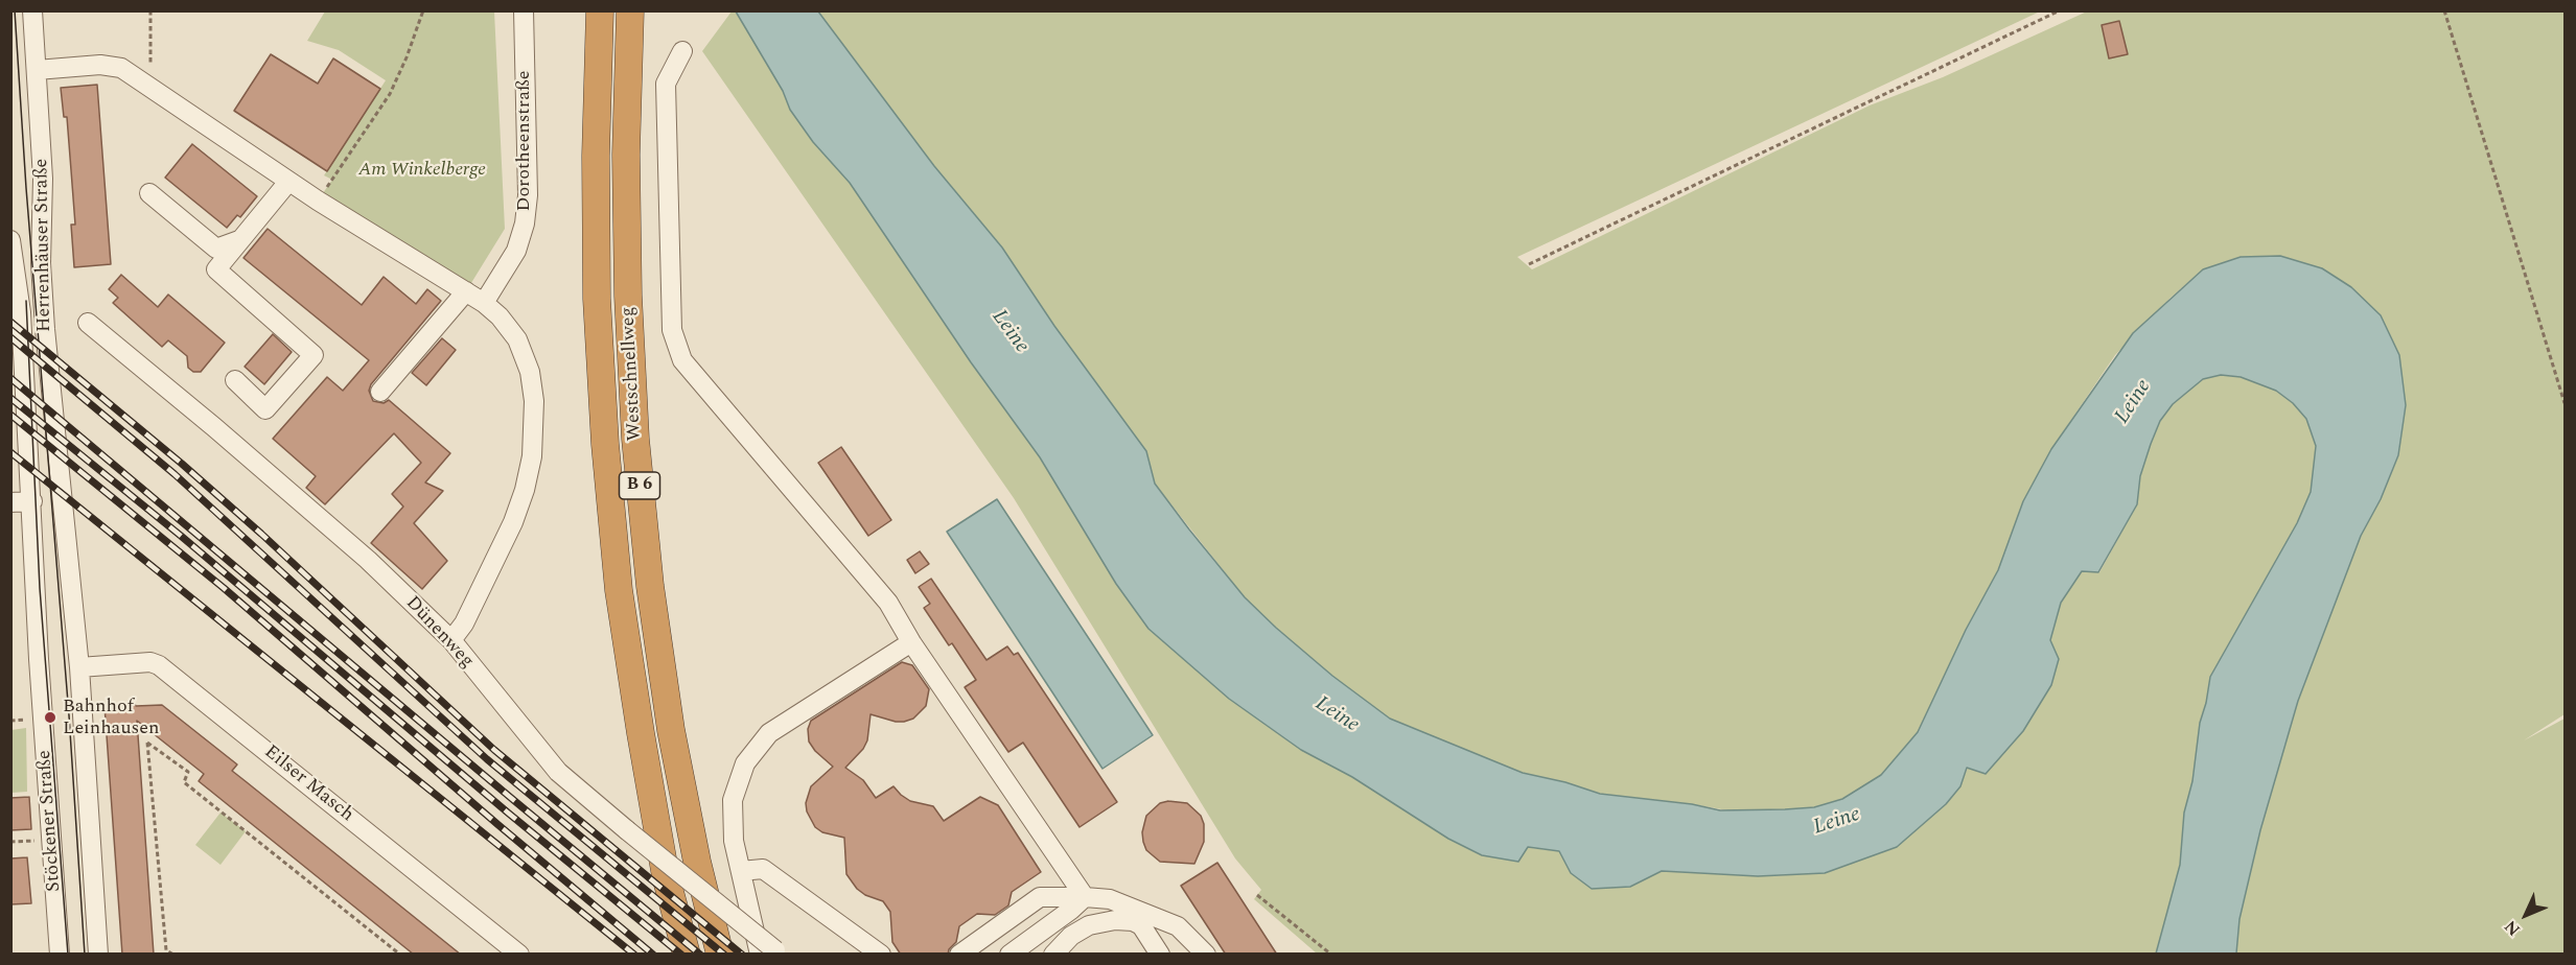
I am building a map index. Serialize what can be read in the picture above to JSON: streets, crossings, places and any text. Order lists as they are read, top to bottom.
{
  "streets": {
    "highway": ["Westschnellweg", "B 6"],
    "street": [
      "Dorotheenstraße",
      "Herrenhäuser Straße",
      "Dünenweg",
      "Eilser Masch",
      "Stöckener Straße"
    ]
  },
  "crossings": [
    ["Herrenhäuser Straße", "Stöckener Straße"],
    ["Eilser Masch", "Stöckener Straße"]
  ],
  "water": ["Leine"],
  "parks": ["Am Winkelberge"],
  "places": ["Bahnhof Leinhausen"],
  "north": "bottom left"
}
